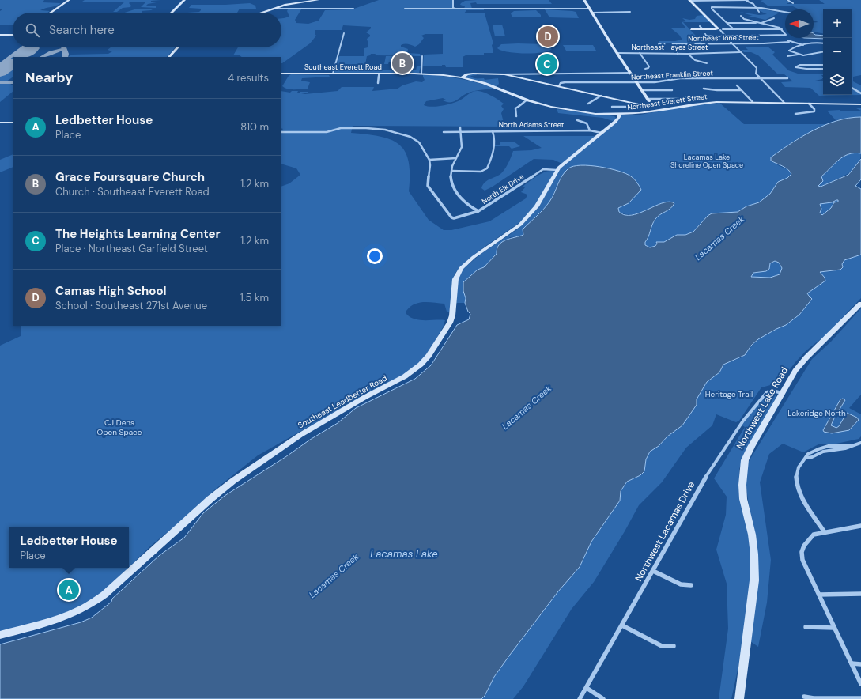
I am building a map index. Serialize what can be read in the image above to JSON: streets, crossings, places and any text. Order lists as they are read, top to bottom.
{
  "streets": {
    "street": [
      "Northeast Ione Street",
      "Northeast Hayes Street",
      "Southeast Everett Road",
      "Northeast Franklin Street",
      "Northeast Everett Street",
      "North Adams Street",
      "North Elk Drive",
      "Southeast Leadbetter Road",
      "Northwest Lake Road",
      "Northwest Lacamas Drive"
    ]
  },
  "crossings": [
    ["Southeast Everett Road", "Northeast Everett Street"],
    ["Northeast Everett Street", "Southeast Leadbetter Road"],
    ["North Adams Street", "Southeast Leadbetter Road"],
    ["North Elk Drive", "Southeast Leadbetter Road"],
    ["Northwest Lake Road", "Northwest Lacamas Drive"]
  ],
  "water": ["Lacamas Creek", "Lacamas Lake"],
  "parks": [
    "Lacamas Lake Shoreline Open Space",
    "Heritage Trail",
    "Lakeridge North",
    "CJ Dens Open Space"
  ],
  "north": "left",
  "page": {
    "map_buttons": ["+", "−"],
    "search": "Search here",
    "pins": [
      "D",
      "B",
      "C",
      "A"
    ],
    "heading": ["Nearby", "4 results"],
    "list": [
      {
        "mark": "A",
        "name": "Ledbetter House",
        "note": "Place",
        "value": "810 m"
      },
      {
        "mark": "B",
        "name": "Grace Foursquare Church",
        "note": "Church · Southeast Everett Road",
        "value": "1.2 km"
      },
      {
        "mark": "C",
        "name": "The Heights Learning Center",
        "note": "Place · Northeast Garfield Street",
        "value": "1.2 km"
      },
      {
        "mark": "D",
        "name": "Camas High School",
        "note": "School · Southeast 271st Avenue",
        "value": "1.5 km"
      }
    ],
    "popup": ["Ledbetter House", "Place"]
  }
}
